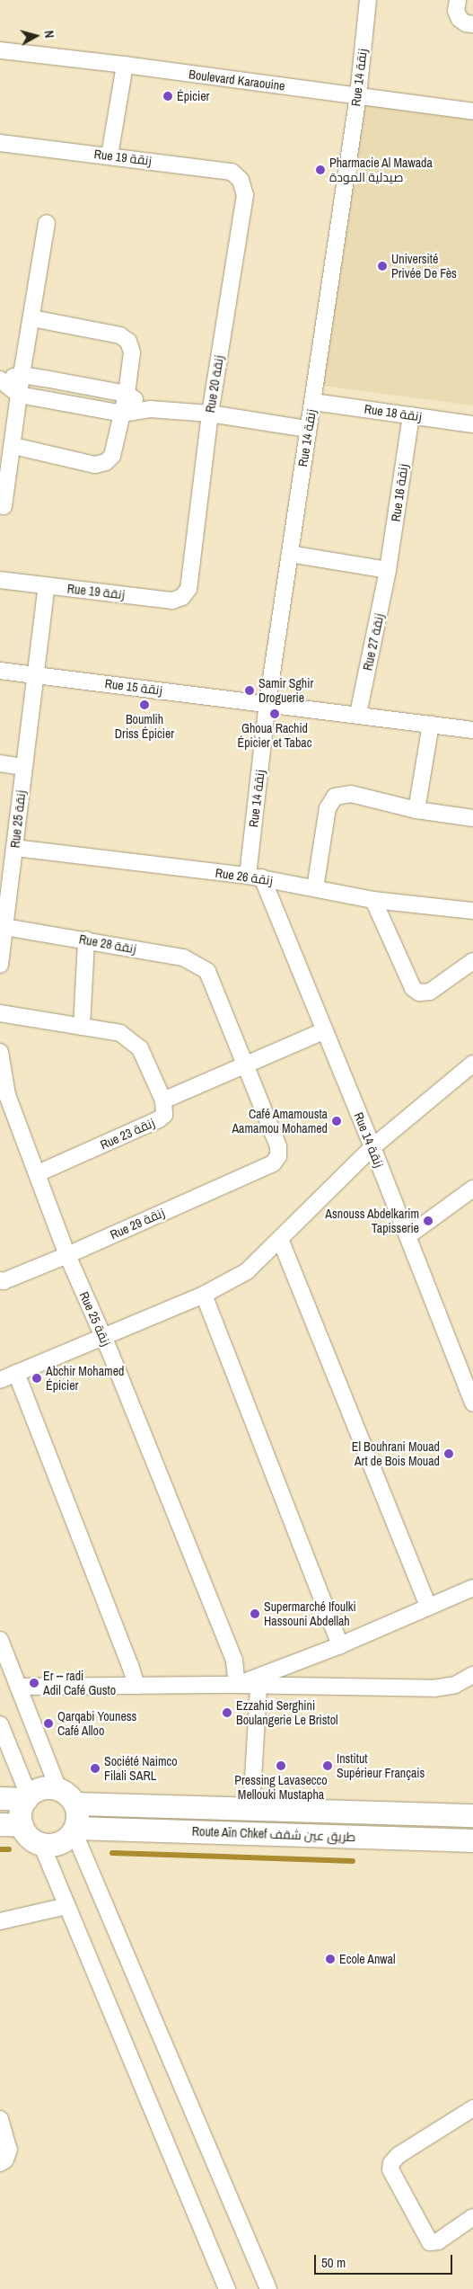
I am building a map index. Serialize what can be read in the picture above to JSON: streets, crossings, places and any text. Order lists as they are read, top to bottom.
{
  "streets": {
    "main road": ["Route Aïn Chkef طريق عين شقف"],
    "street": [
      "Rue 14 زنقة",
      "Boulevard Karaouine",
      "Rue 19 زنقة",
      "Rue 20 زنقة",
      "Rue 18 زنقة",
      "Rue 16 زنقة",
      "Rue 27 زنقة",
      "Rue 15 زنقة",
      "Rue 25 زنقة",
      "Rue 26 زنقة",
      "Rue 28 زنقة",
      "Rue 23 زنقة",
      "Rue 29 زنقة"
    ]
  },
  "crossings": [
    ["Rue 14 زنقة", "Boulevard Karaouine"],
    ["Rue 14 زنقة", "Rue 18 زنقة"],
    ["Rue 14 زنقة", "Rue 15 زنقة"],
    ["Rue 14 زنقة", "Rue 26 زنقة"],
    ["Rue 19 زنقة", "Rue 20 زنقة"],
    ["Rue 18 زنقة", "Rue 16 زنقة"],
    ["Rue 16 زنقة", "Rue 27 زنقة"],
    ["Rue 15 زنقة", "Rue 25 زنقة"],
    ["Rue 25 زنقة", "Rue 26 زنقة"],
    ["Rue 25 زنقة", "Rue 28 زنقة"],
    ["Rue 25 زنقة", "Rue 23 زنقة"],
    ["Rue 25 زنقة", "Rue 29 زنقة"],
    ["Rue 28 زنقة", "Rue 29 زنقة"]
  ],
  "places": [
    "Épicier",
    "Pharmacie Al Mawada صيدلية المودة",
    "Université Privée De Fès",
    "Samir Sghir Droguerie",
    "Boumlih Driss Épicier",
    "Ghoua Rachid Épicier et Tabac",
    "Café Amamousta Aamamou Mohamed",
    "Asnouss Abdelkarim Tapisserie",
    "Abchir Mohamed Épicier",
    "El Bouhrani Mouad Art de Bois Mouad",
    "Supermarché Ifoulki Hassouni Abdellah",
    "Er -- radi Adil Café Gusto",
    "Ezzahid Serghini Boulangerie Le Bristol",
    "Qarqabi Youness Café Alloo",
    "Pressing Lavasecco Mellouki Mustapha",
    "Institut Supérieur Français",
    "Société Naimco Filali SARL",
    "Ecole Anwal"
  ],
  "scale_bar": "50 m",
  "north": "right"
}
